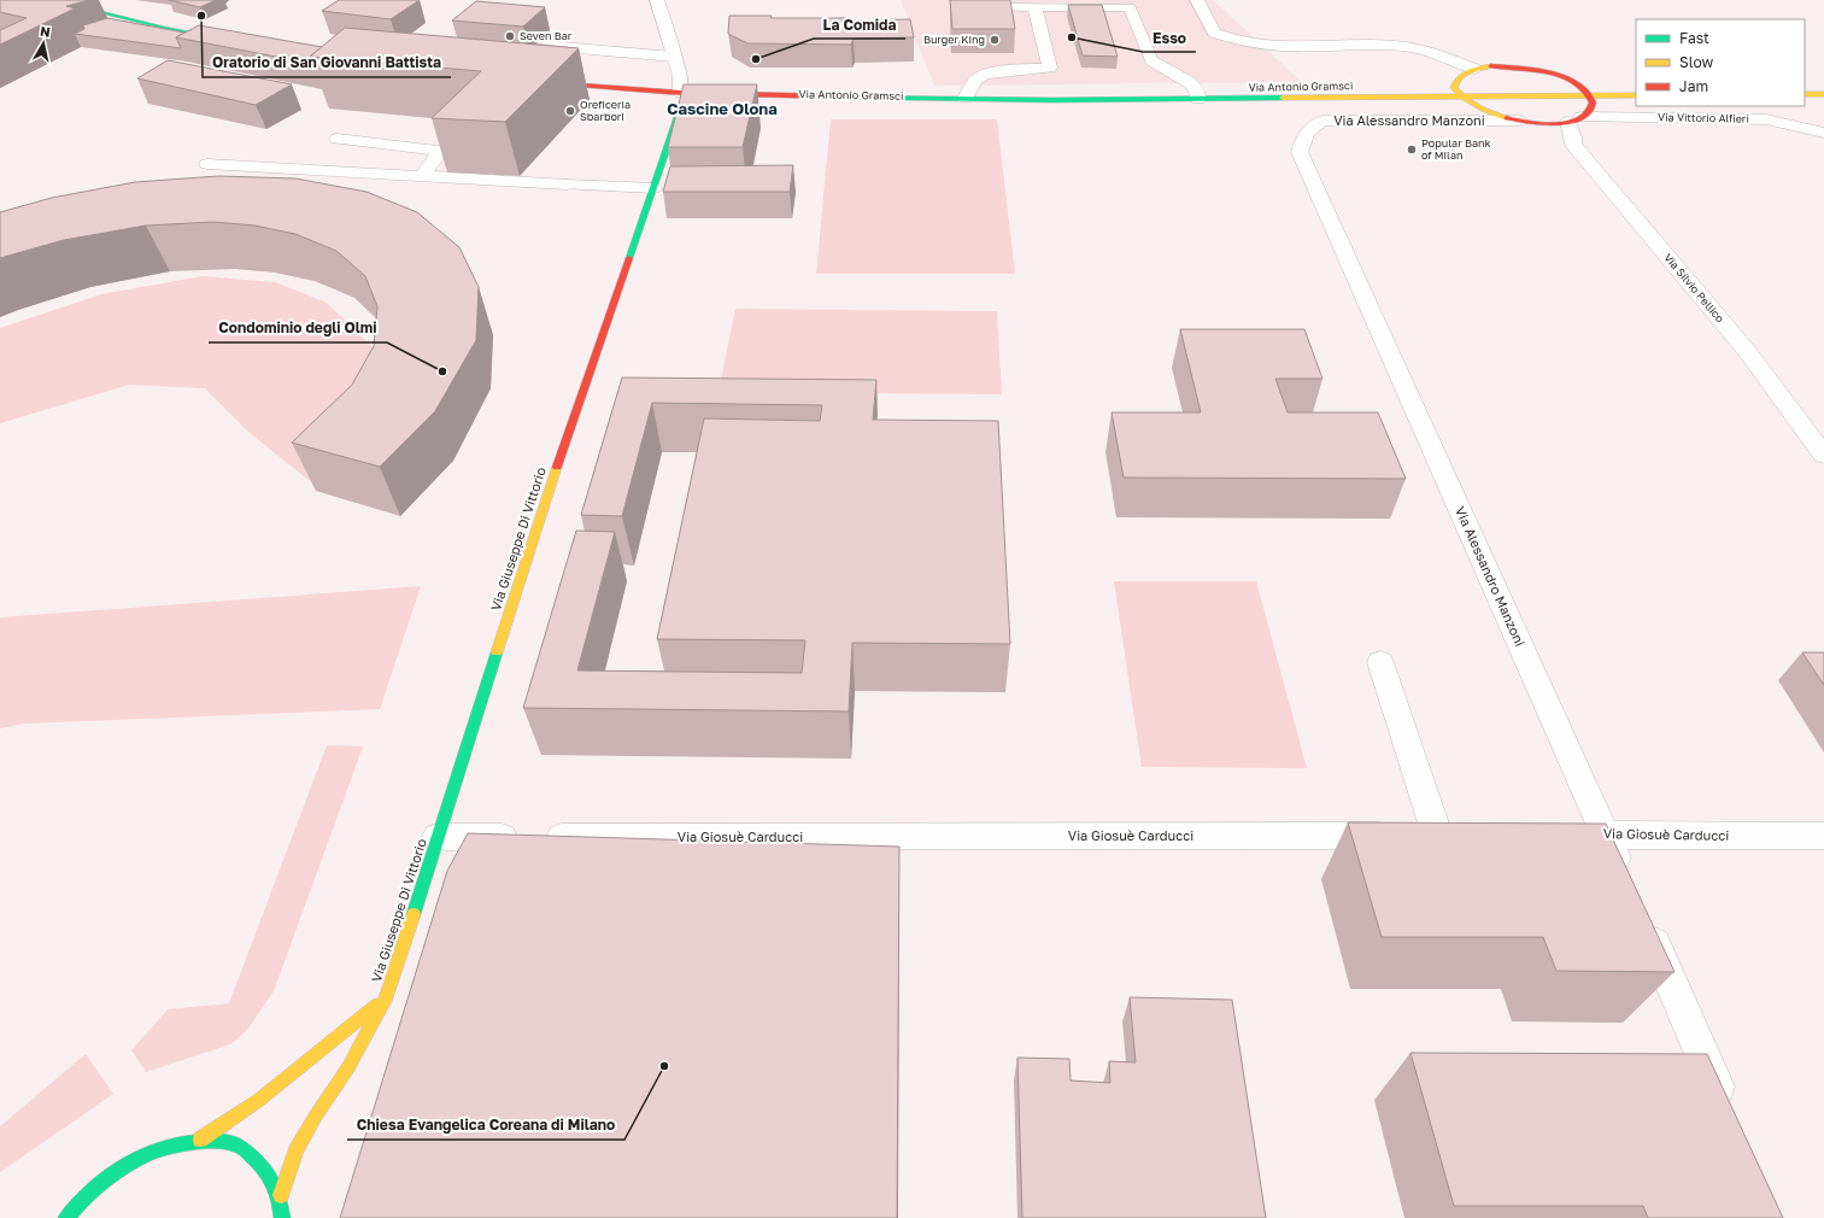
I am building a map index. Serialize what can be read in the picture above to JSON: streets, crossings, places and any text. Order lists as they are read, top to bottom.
{
  "streets": {
    "main road": ["Via Antonio Gramsci", "Via Giuseppe Di Vittorio"],
    "street": [
      "Via Vittorio Alfieri",
      "Via Alessandro Manzoni",
      "Via Silvio Pellico",
      "Via Giosuè Carducci"
    ]
  },
  "crossings": [
    ["Via Antonio Gramsci", "Via Giuseppe Di Vittorio"],
    ["Via Vittorio Alfieri", "Via Silvio Pellico"],
    ["Via Alessandro Manzoni", "Via Giosuè Carducci"],
    ["Via Giuseppe Di Vittorio", "Via Giosuè Carducci"]
  ],
  "districts": ["Cascine Olona"],
  "places": [
    "Oratorio di San Giovanni Battista",
    "Seven Bar",
    "Esso",
    "Burger King",
    "La Comida",
    "Oreficeria Sbarbori",
    "Popular Bank of Milan",
    "Condominio degli Olmi",
    "Chiesa Evangelica Coreana di Milano"
  ],
  "legend": ["Fast", "Slow", "Jam"],
  "north": "top"
}
